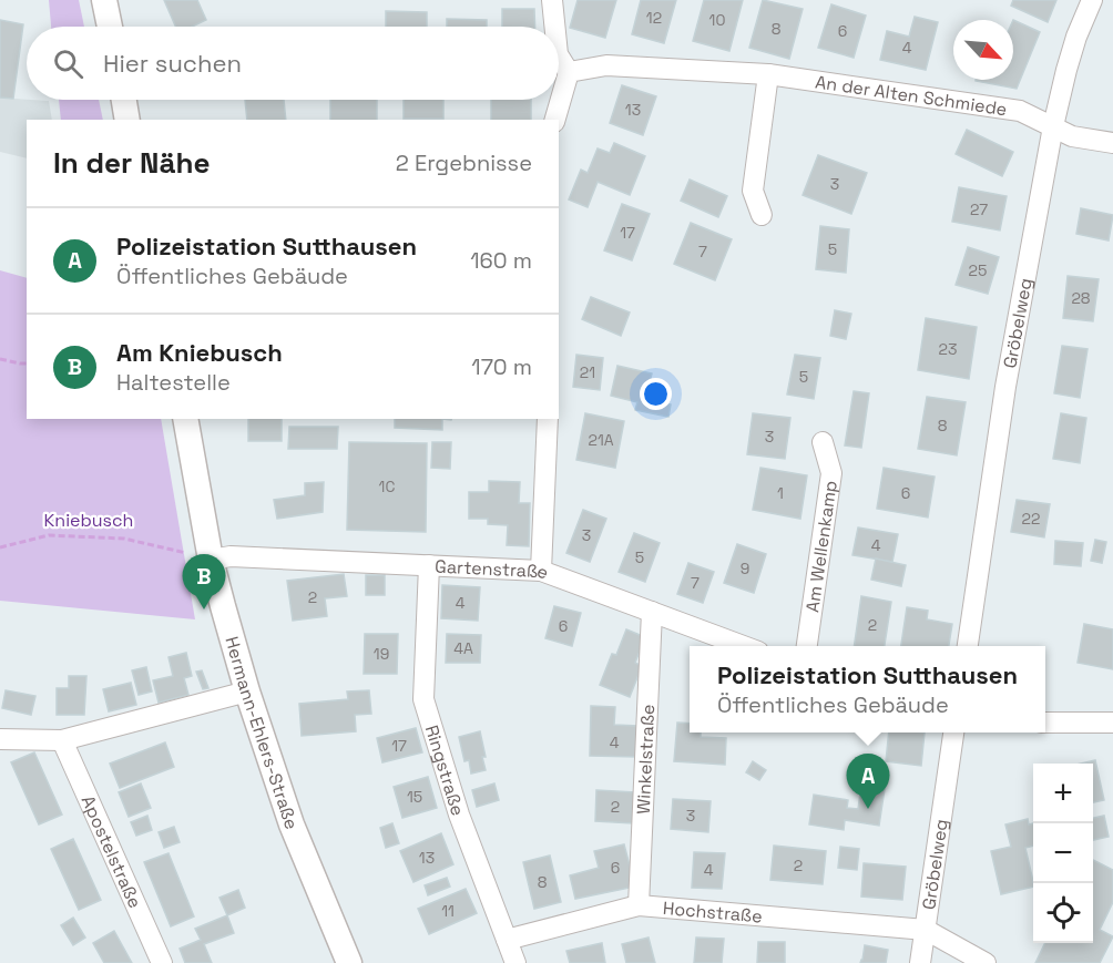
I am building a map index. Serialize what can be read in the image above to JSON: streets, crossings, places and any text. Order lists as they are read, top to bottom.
{
  "streets": {
    "street": [
      "An der Alten Schmiede",
      "Gröbelweg",
      "Am Wellenkamp",
      "Gartenstraße",
      "Hermann-Ehlers-Straße",
      "Winkelstraße",
      "Ringstraße",
      "Apostelstraße",
      "Hochstraße"
    ]
  },
  "crossings": [
    ["An der Alten Schmiede", "Gröbelweg"],
    ["Gröbelweg", "Hochstraße"],
    ["Gartenstraße", "Hermann-Ehlers-Straße"],
    ["Gartenstraße", "Winkelstraße"],
    ["Gartenstraße", "Ringstraße"],
    ["Winkelstraße", "Hochstraße"],
    ["Ringstraße", "Hochstraße"]
  ],
  "parks": ["Kniebusch"],
  "house_numbers": [
    "12",
    "10",
    "8",
    "6",
    "4",
    "13",
    "3",
    "27",
    "17",
    "5",
    "7",
    "25",
    "28",
    "23",
    "21",
    "5",
    "8",
    "3",
    "21A",
    "1C",
    "1",
    "6",
    "22",
    "3",
    "4",
    "5",
    "9",
    "7",
    "2",
    "4",
    "2",
    "6",
    "4A",
    "19",
    "4",
    "17",
    "15",
    "2",
    "3",
    "13",
    "2",
    "6",
    "4",
    "8",
    "11"
  ],
  "north": "bottom right",
  "page": {
    "search": "Hier suchen",
    "heading": ["In der Nähe", "2 Ergebnisse"],
    "list": [
      {
        "mark": "A",
        "name": "Polizeistation Sutthausen",
        "note": "Öffentliches Gebäude",
        "value": "160 m"
      },
      {
        "mark": "B",
        "name": "Am Kniebusch",
        "note": "Haltestelle",
        "value": "170 m"
      }
    ],
    "pins": ["B", "A"],
    "popup": ["Polizeistation Sutthausen", "Öffentliches Gebäude"],
    "map_buttons": ["+", "−"]
  }
}
